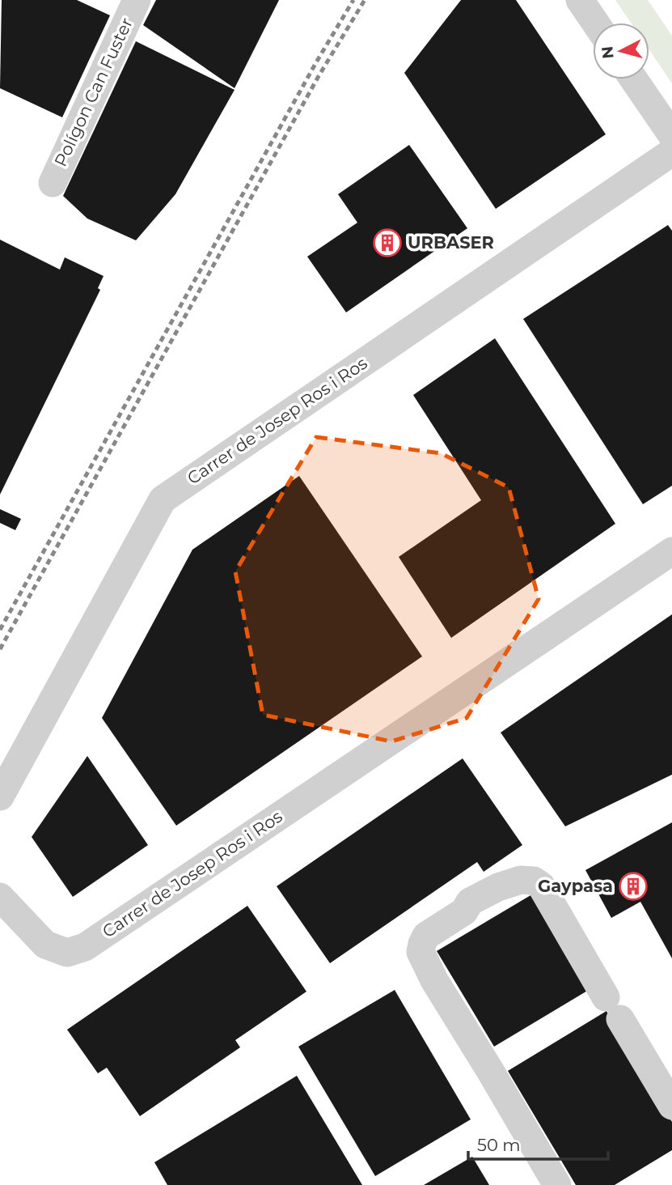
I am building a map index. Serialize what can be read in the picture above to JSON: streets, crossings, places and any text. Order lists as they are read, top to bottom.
{
  "streets": {
    "street": ["Polígon Can Fuster", "Carrer de Josep Ros i Ros"]
  },
  "places": {
    "building": ["URBASER", "Gaypasa"]
  },
  "scale_bar": "50 m",
  "north": "left"
}
